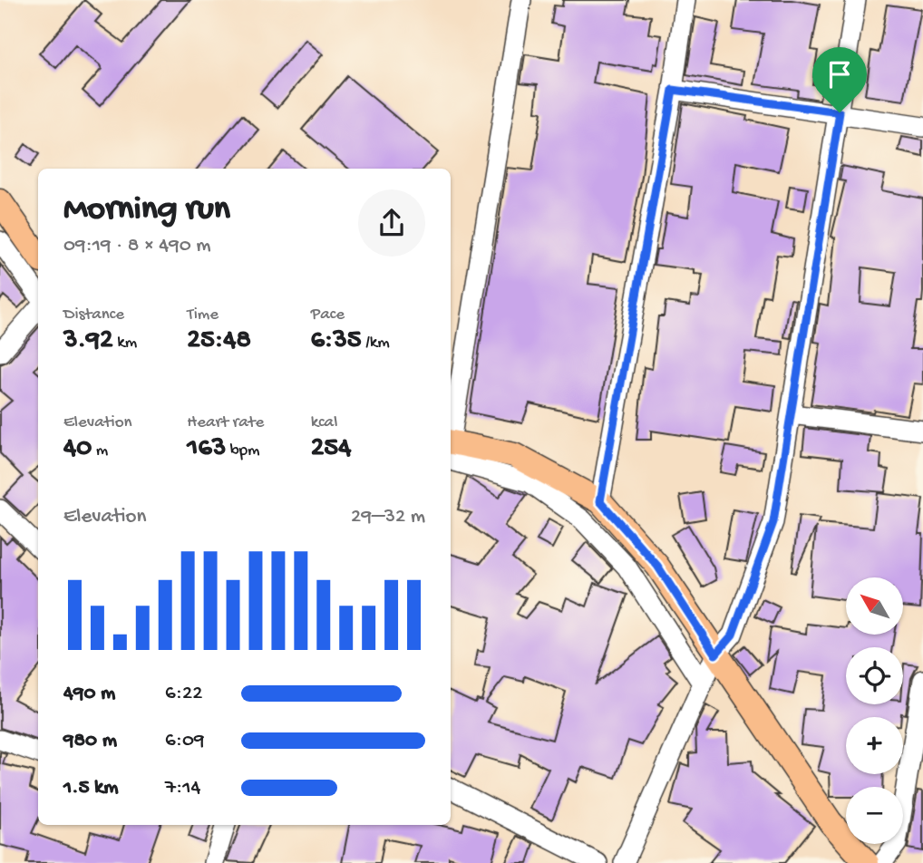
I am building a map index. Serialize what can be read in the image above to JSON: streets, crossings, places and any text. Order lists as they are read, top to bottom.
{
  "north": "top left",
  "page": {
    "heading": ["Morning run", "09:19 · 8 × 490 m"],
    "stats": [
      ["Distance", "3.92 km"],
      ["Time", "25:48"],
      ["Pace", "6:35 /km"],
      ["Elevation", "40 m"],
      ["Heart rate", "163 bpm"],
      ["kcal", "254"]
    ],
    "chart": ["Elevation", "29–32 m"],
    "map_buttons": ["+", "−"],
    "list": [
      {
        "name": "490 m",
        "note": "6:22"
      },
      {
        "name": "980 m",
        "note": "6:09"
      },
      {
        "name": "1.5 km",
        "note": "7:14"
      }
    ]
  }
}
